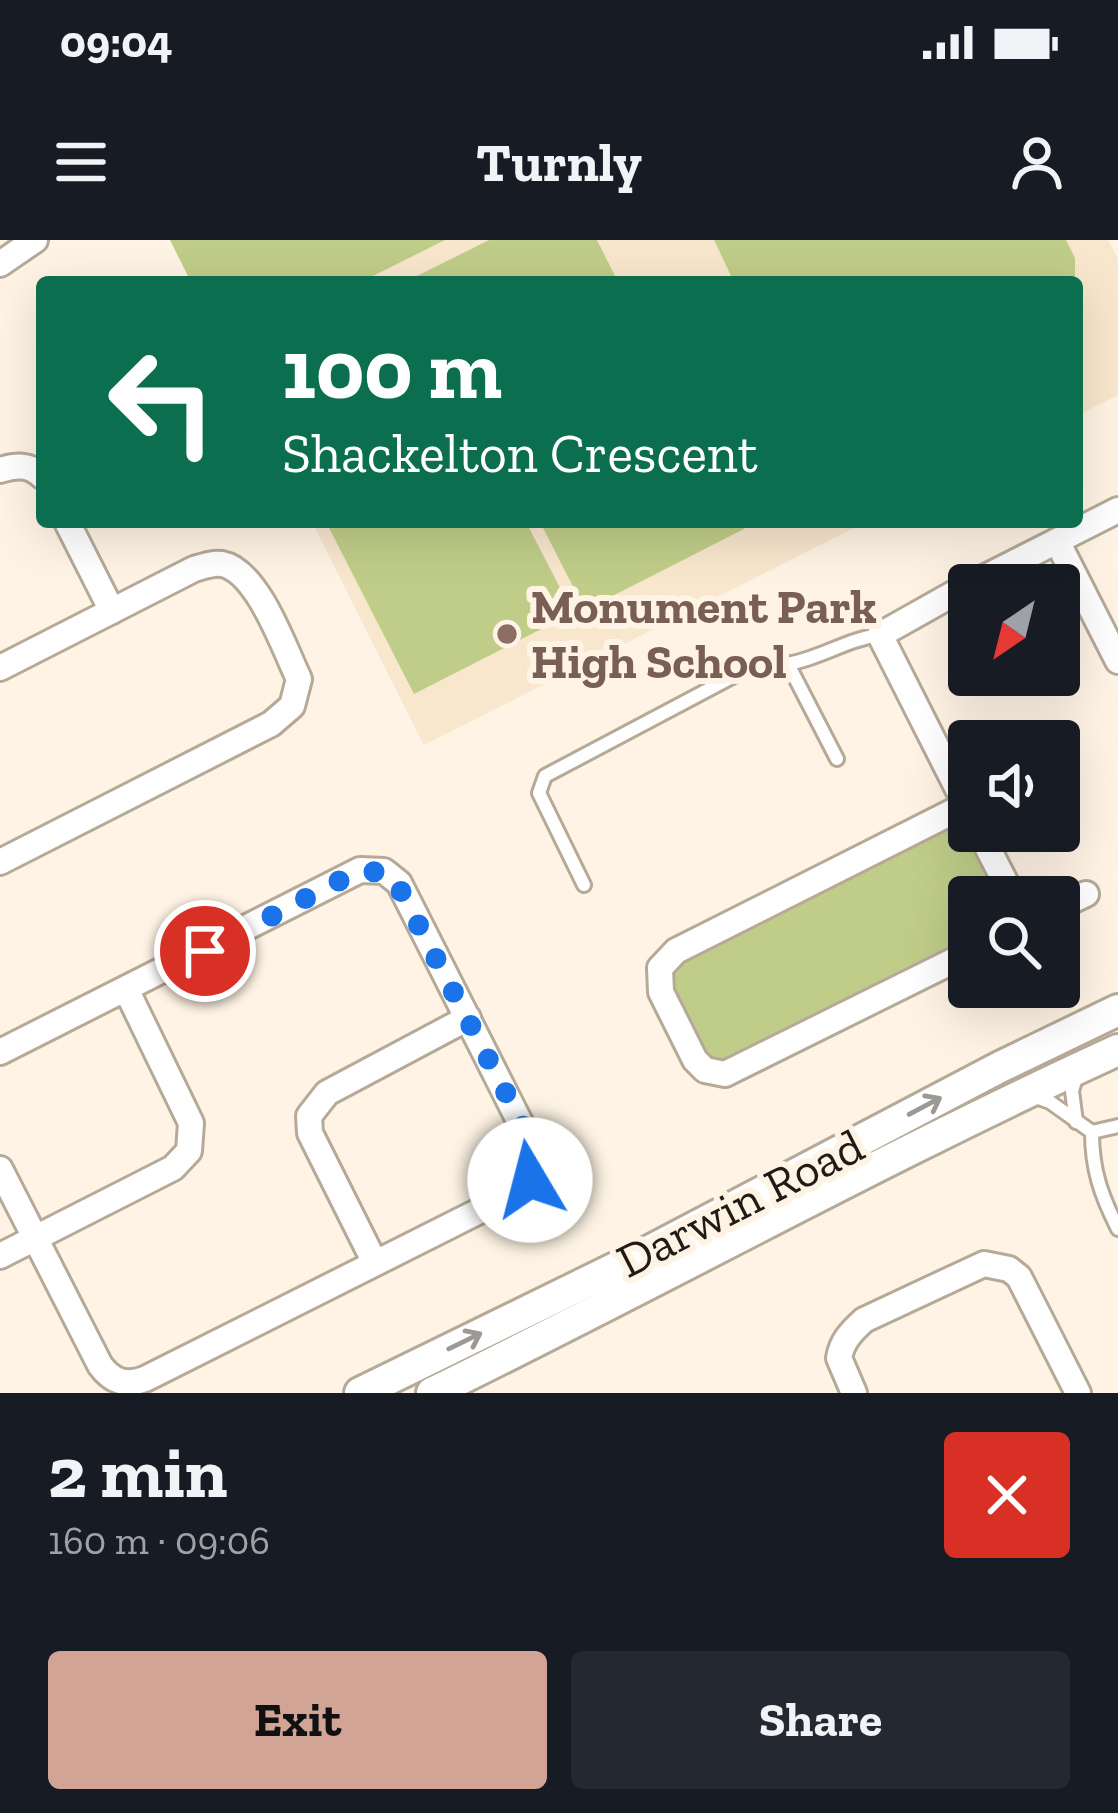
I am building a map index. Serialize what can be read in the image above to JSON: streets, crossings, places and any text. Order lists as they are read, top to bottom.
{
  "streets": {
    "street": ["Darwin Road"]
  },
  "places": ["Monument Park High School"],
  "north": "bottom left",
  "page": {
    "status": "09:04",
    "header": "Turnly",
    "turn": ["100 m", "Shackelton Crescent"],
    "heading": ["2 min", "160 m · 09:06"],
    "buttons": ["Exit", "Share"]
  }
}
